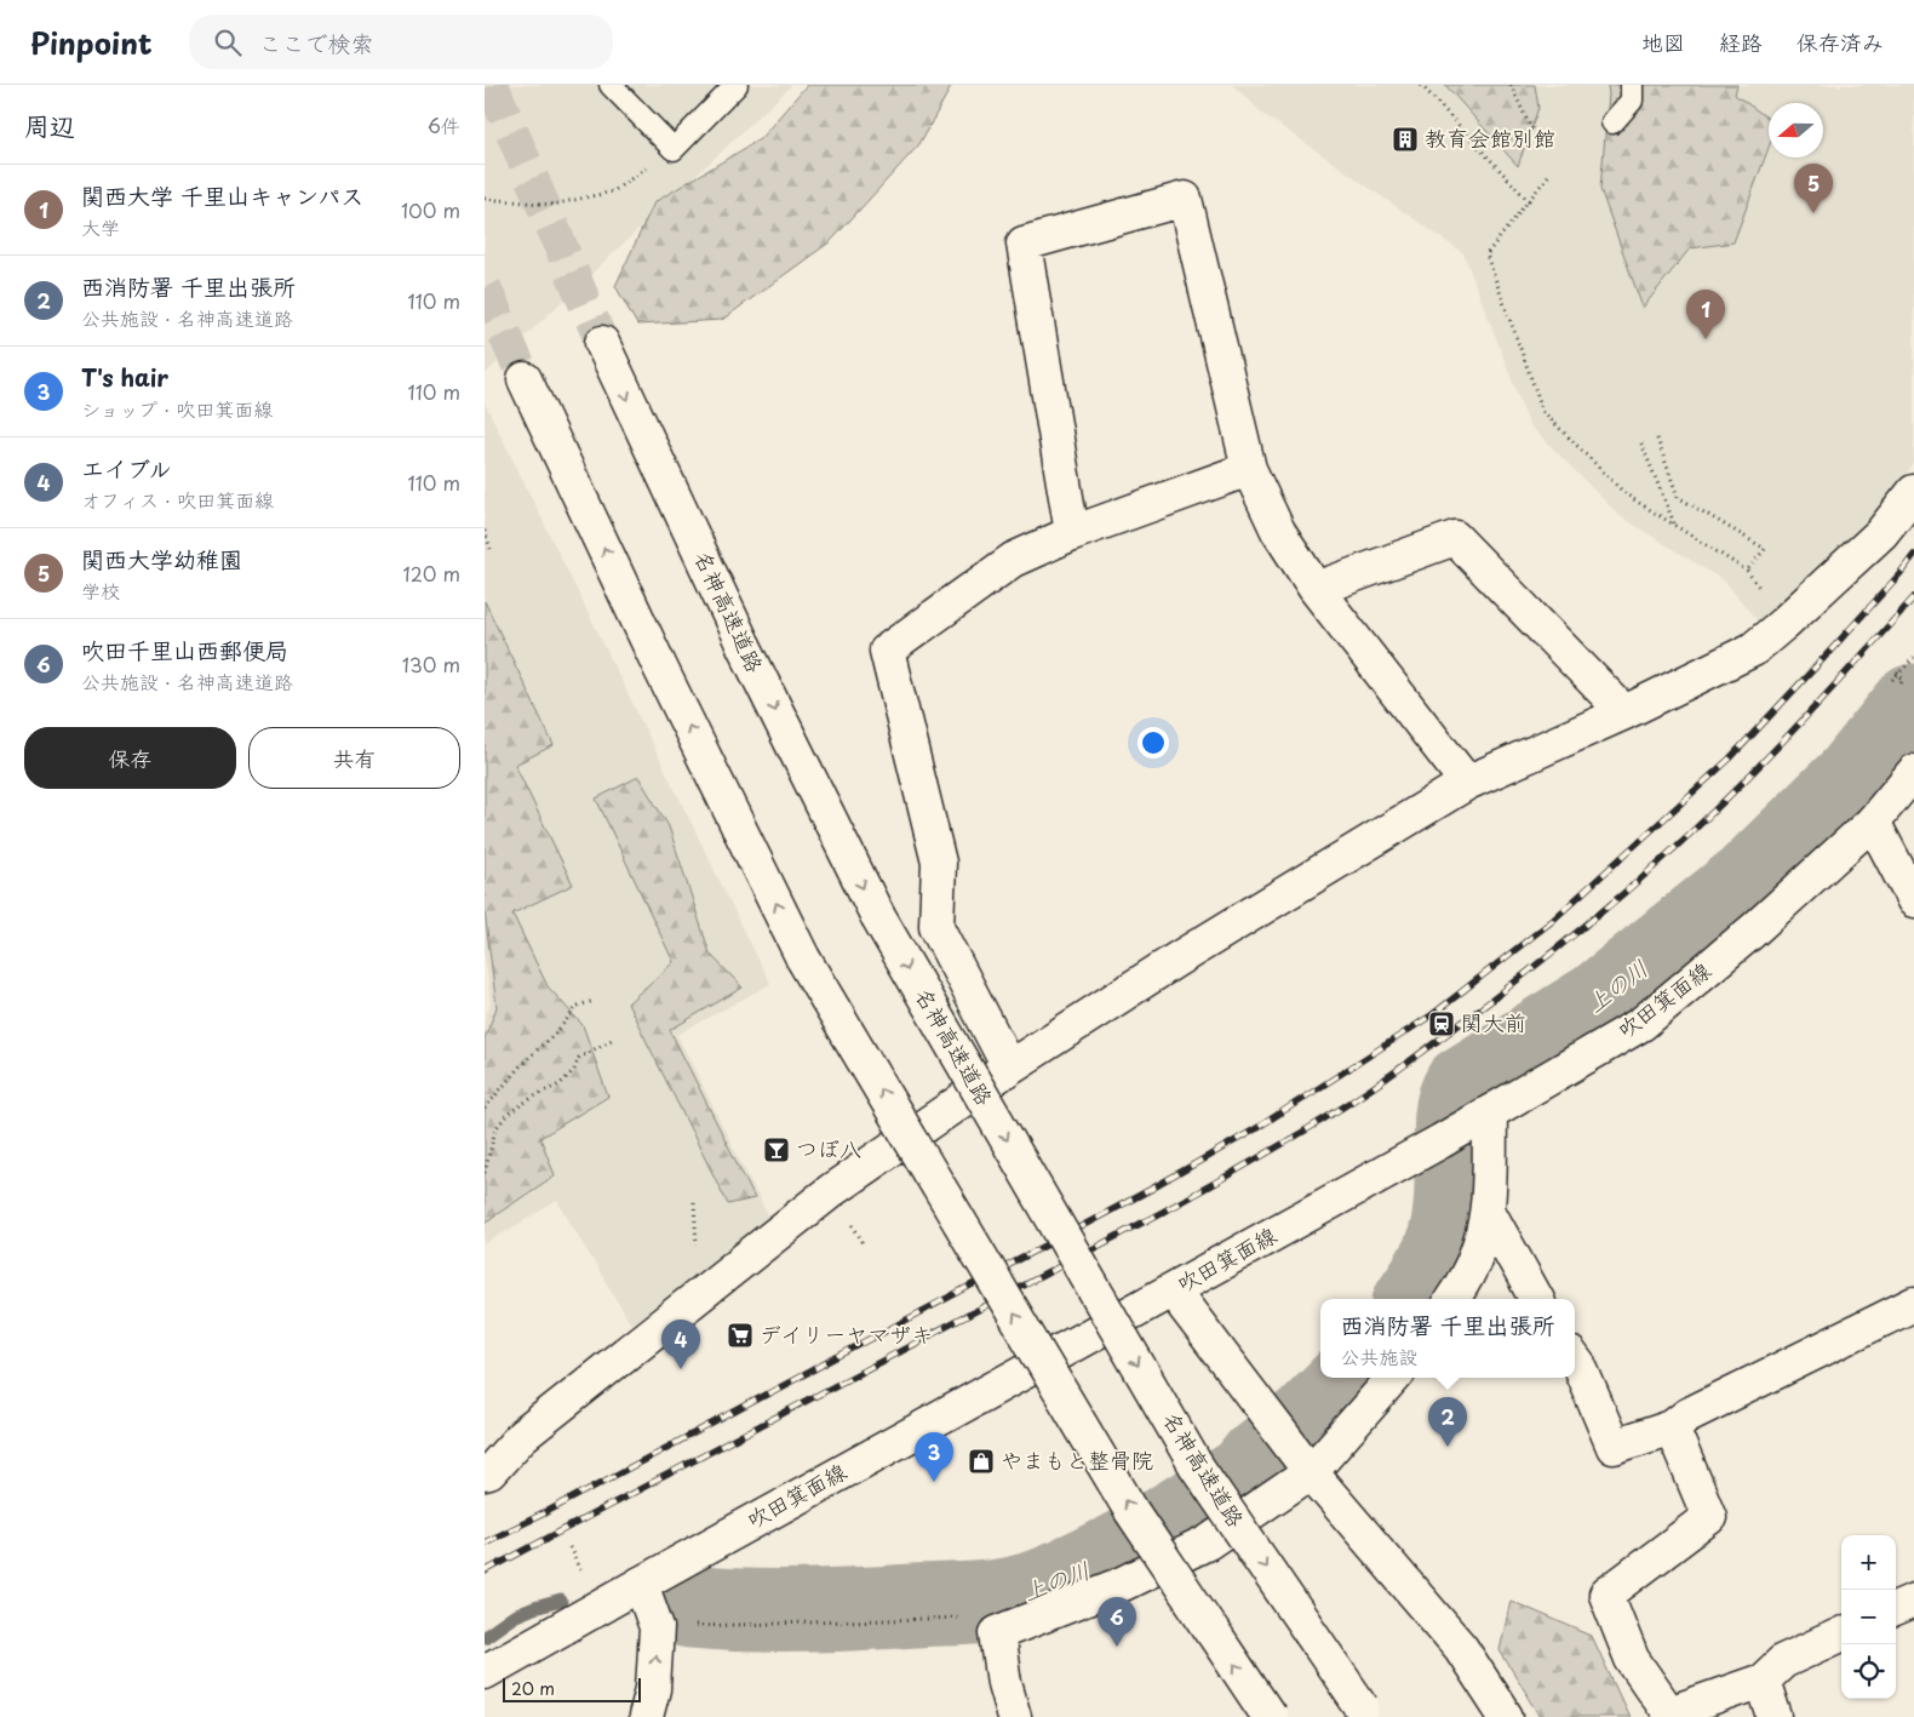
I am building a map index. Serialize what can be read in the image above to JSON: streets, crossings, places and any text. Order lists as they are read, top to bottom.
{
  "streets": {
    "main road": ["名神高速道路", "吹田箕面線"]
  },
  "water": ["上の川"],
  "places": {
    "building": ["教育会館別館"],
    "station": ["関大前"],
    "bar": ["つぼ八"],
    "supermarket": ["デイリーヤマザキ"],
    "shop": ["やまもと整骨院"]
  },
  "scale_bar": "20 m",
  "north": "left",
  "page": {
    "header": "Pinpoint",
    "search": "ここで検索",
    "nav": ["地図", "経路", "保存済み"],
    "heading": ["周辺", "6件"],
    "list": [
      {
        "mark": "1",
        "name": "関西大学 千里山キャンパス",
        "note": "大学",
        "value": "100 m"
      },
      {
        "mark": "2",
        "name": "西消防署 千里出張所",
        "note": "公共施設 · 名神高速道路",
        "value": "110 m"
      },
      {
        "mark": "3",
        "name": "T's hair",
        "note": "ショップ · 吹田箕面線",
        "value": "110 m"
      },
      {
        "mark": "4",
        "name": "エイブル",
        "note": "オフィス · 吹田箕面線",
        "value": "110 m"
      },
      {
        "mark": "5",
        "name": "関西大学幼稚園",
        "note": "学校",
        "value": "120 m"
      },
      {
        "mark": "6",
        "name": "吹田千里山西郵便局",
        "note": "公共施設 · 名神高速道路",
        "value": "130 m"
      }
    ],
    "pins": [
      "5",
      "1",
      "4",
      "2",
      "3",
      "6"
    ],
    "buttons": ["保存", "共有"],
    "popup": ["西消防署 千里出張所", "公共施設"],
    "map_buttons": ["+", "−"],
    "scale": "20 m"
  }
}
